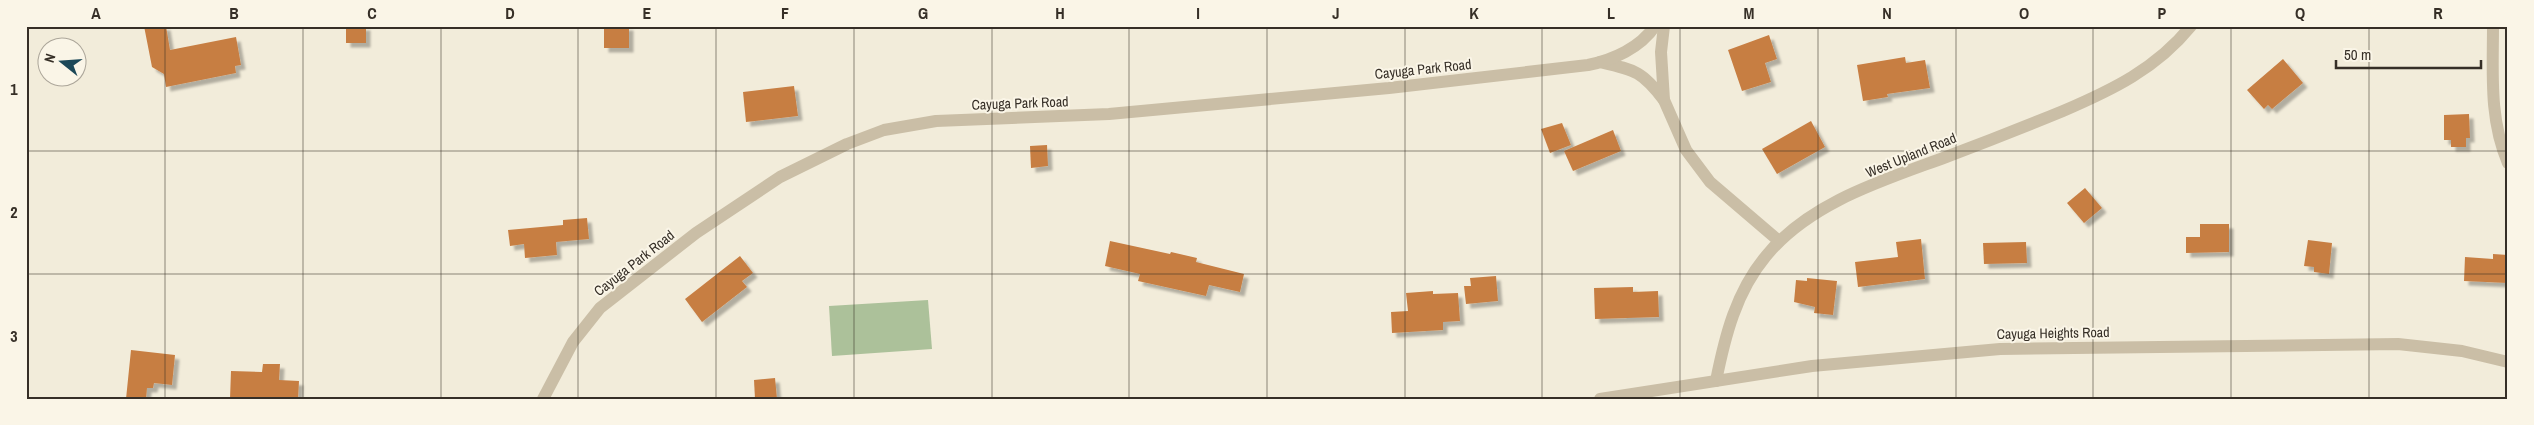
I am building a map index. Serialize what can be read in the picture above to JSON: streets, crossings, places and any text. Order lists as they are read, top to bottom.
{
  "streets": {
    "street": ["Cayuga Park Road", "West Upland Road", "Cayuga Heights Road"]
  },
  "crossings": [
    ["West Upland Road", "Cayuga Heights Road"]
  ],
  "scale_bar": "50 m",
  "north": "left",
  "grid": {
    "columns": [
      "A",
      "B",
      "C",
      "D",
      "E",
      "F",
      "G",
      "H",
      "I",
      "J",
      "K",
      "L",
      "M",
      "N",
      "O",
      "P",
      "Q",
      "R"
    ],
    "rows": ["1", "2", "3"]
  }
}
